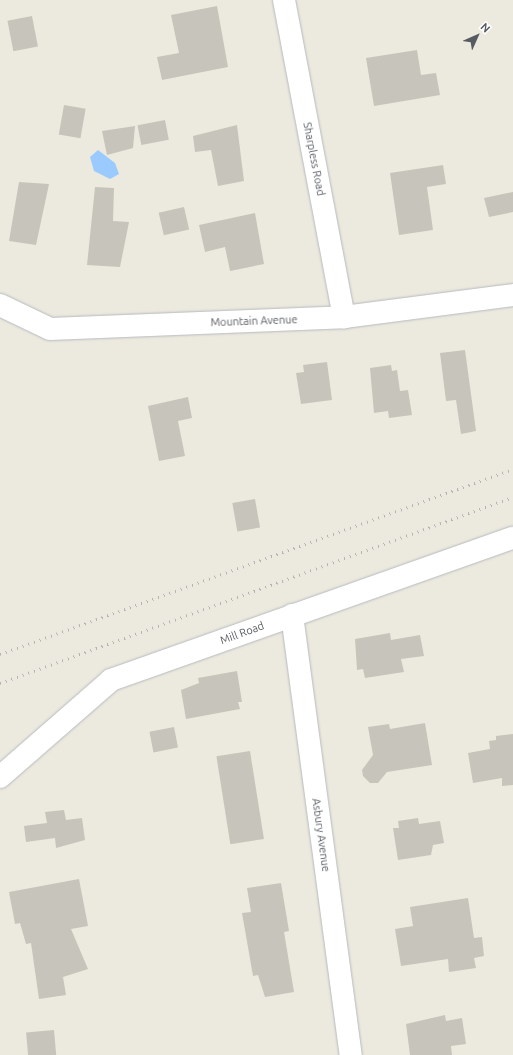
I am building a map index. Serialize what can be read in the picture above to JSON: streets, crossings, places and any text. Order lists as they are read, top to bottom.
{
  "streets": {
    "street": [
      "Sharpless Road",
      "Mountain Avenue",
      "Mill Road",
      "Asbury Avenue"
    ]
  },
  "crossings": [
    ["Sharpless Road", "Mountain Avenue"],
    ["Mill Road", "Asbury Avenue"]
  ],
  "north": "top right"
}
